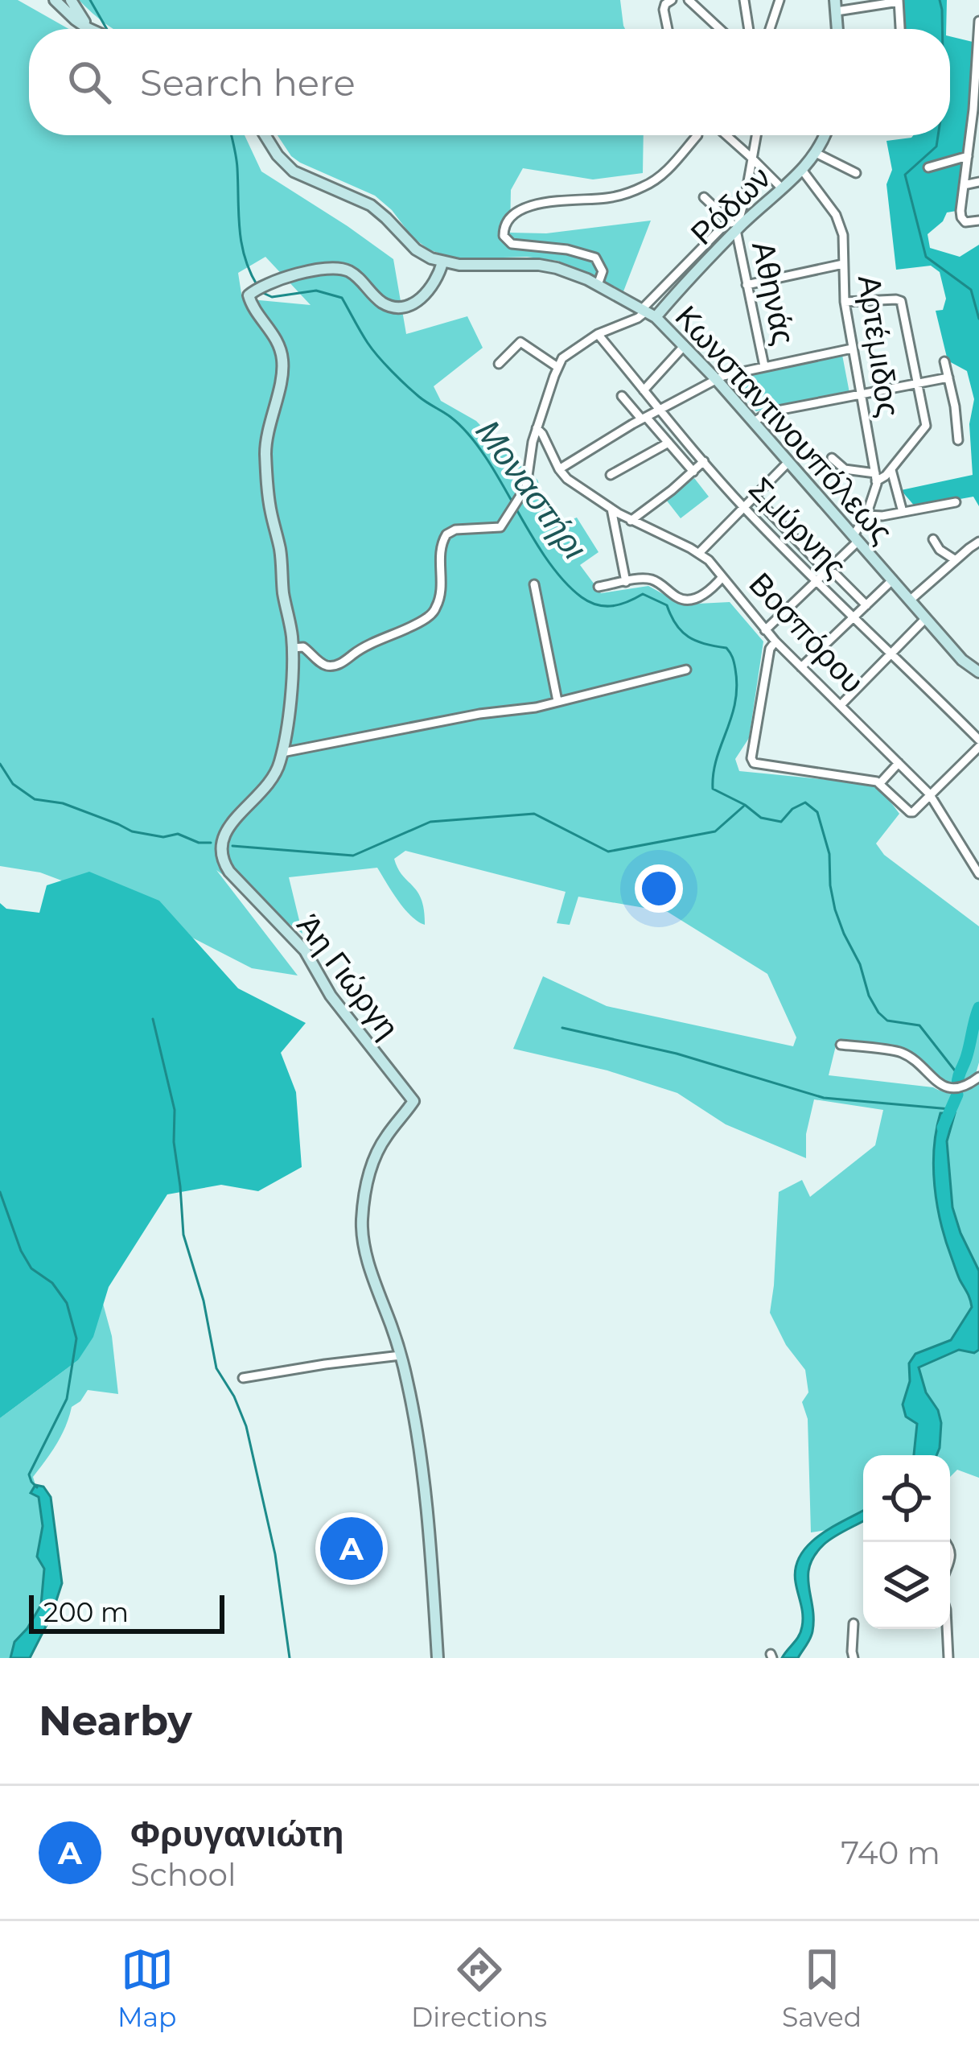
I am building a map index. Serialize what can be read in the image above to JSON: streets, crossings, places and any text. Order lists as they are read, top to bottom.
{
  "streets": {
    "street": [
      "Ρόδων",
      "Αθηνάς",
      "Αρτέμιδος",
      "Κωνσταντινουπόλεως",
      "Σμύρνης",
      "Βοσπόρου",
      "Άη Γιώργη"
    ]
  },
  "crossings": [
    ["Ρόδων", "Αθηνάς"],
    ["Ρόδων", "Αρτέμιδος"],
    ["Ρόδων", "Κωνσταντινουπόλεως"],
    ["Αρτέμιδος", "Κωνσταντινουπόλεως"],
    ["Αρτέμιδος", "Σμύρνης"],
    ["Αρτέμιδος", "Βοσπόρου"],
    ["Κωνσταντινουπόλεως", "Άη Γιώργη"]
  ],
  "water": ["Μοναστήρι"],
  "scale_bar": "200 m",
  "page": {
    "search": "Search here",
    "pins": "A",
    "scale": "200 m",
    "heading": "Nearby",
    "list": [
      {
        "mark": "A",
        "name": "Φρυγανιώτη",
        "note": "School",
        "value": "740 m"
      }
    ],
    "nav": ["Map", "Directions", "Saved"]
  }
}
